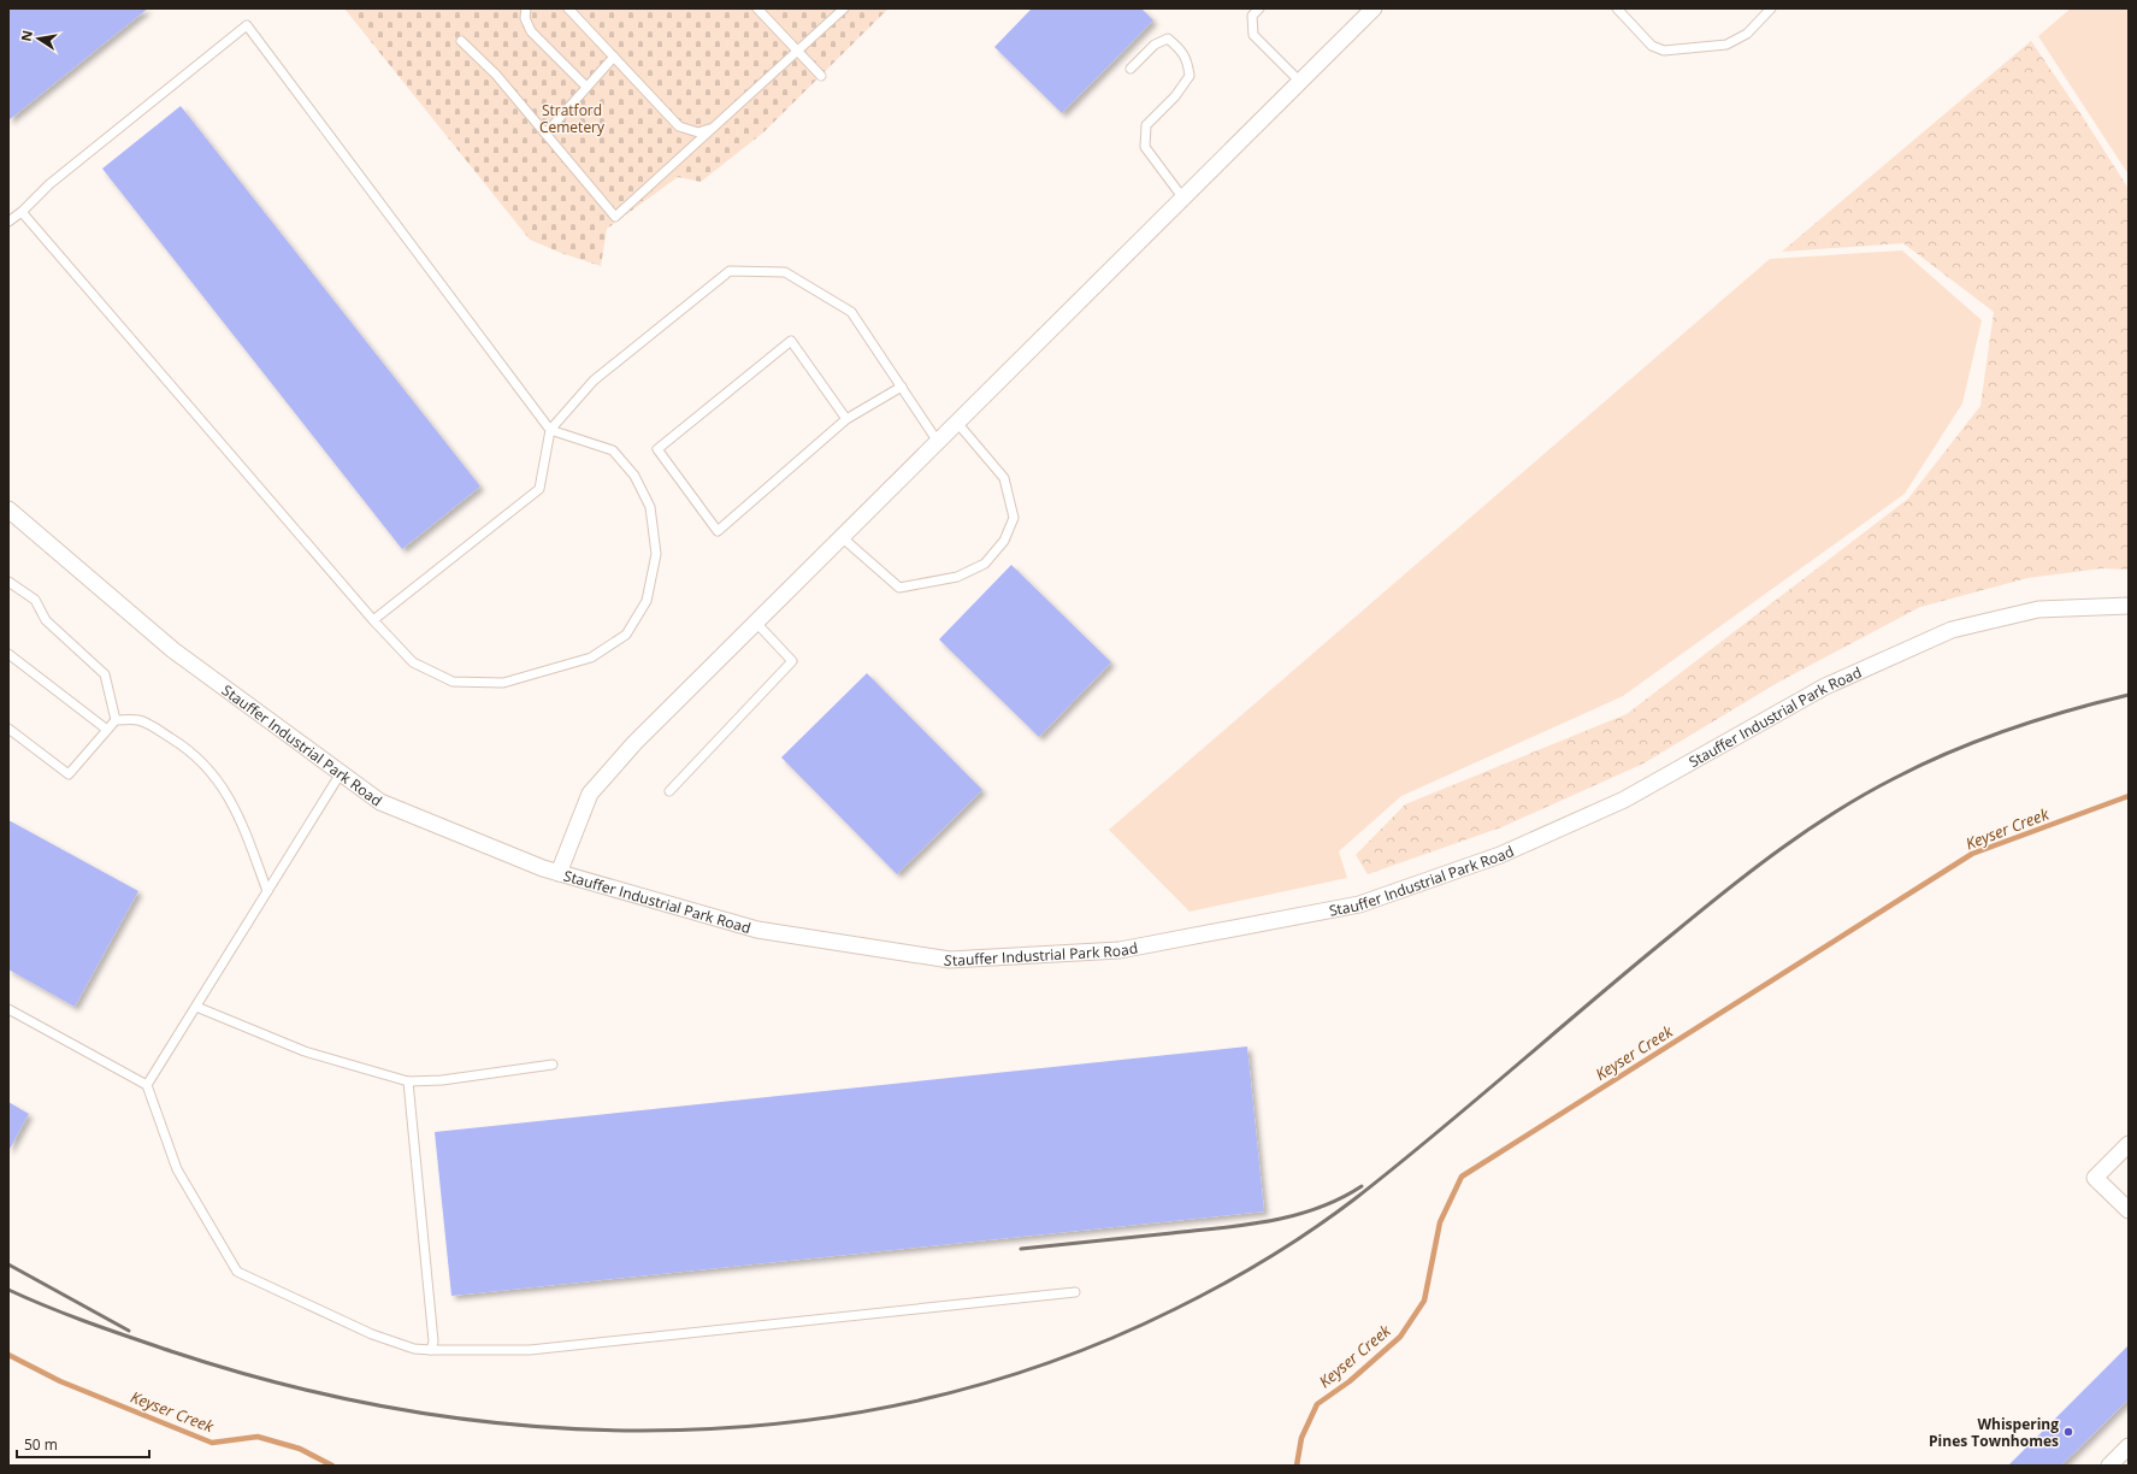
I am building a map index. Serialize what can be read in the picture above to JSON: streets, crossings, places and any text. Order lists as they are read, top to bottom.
{
  "streets": {
    "street": ["Stauffer Industrial Park Road"]
  },
  "water": ["Keyser Creek"],
  "parks": ["Stratford Cemetery"],
  "places": ["Whispering Pines Townhomes"],
  "scale_bar": "50 m",
  "north": "left"
}
